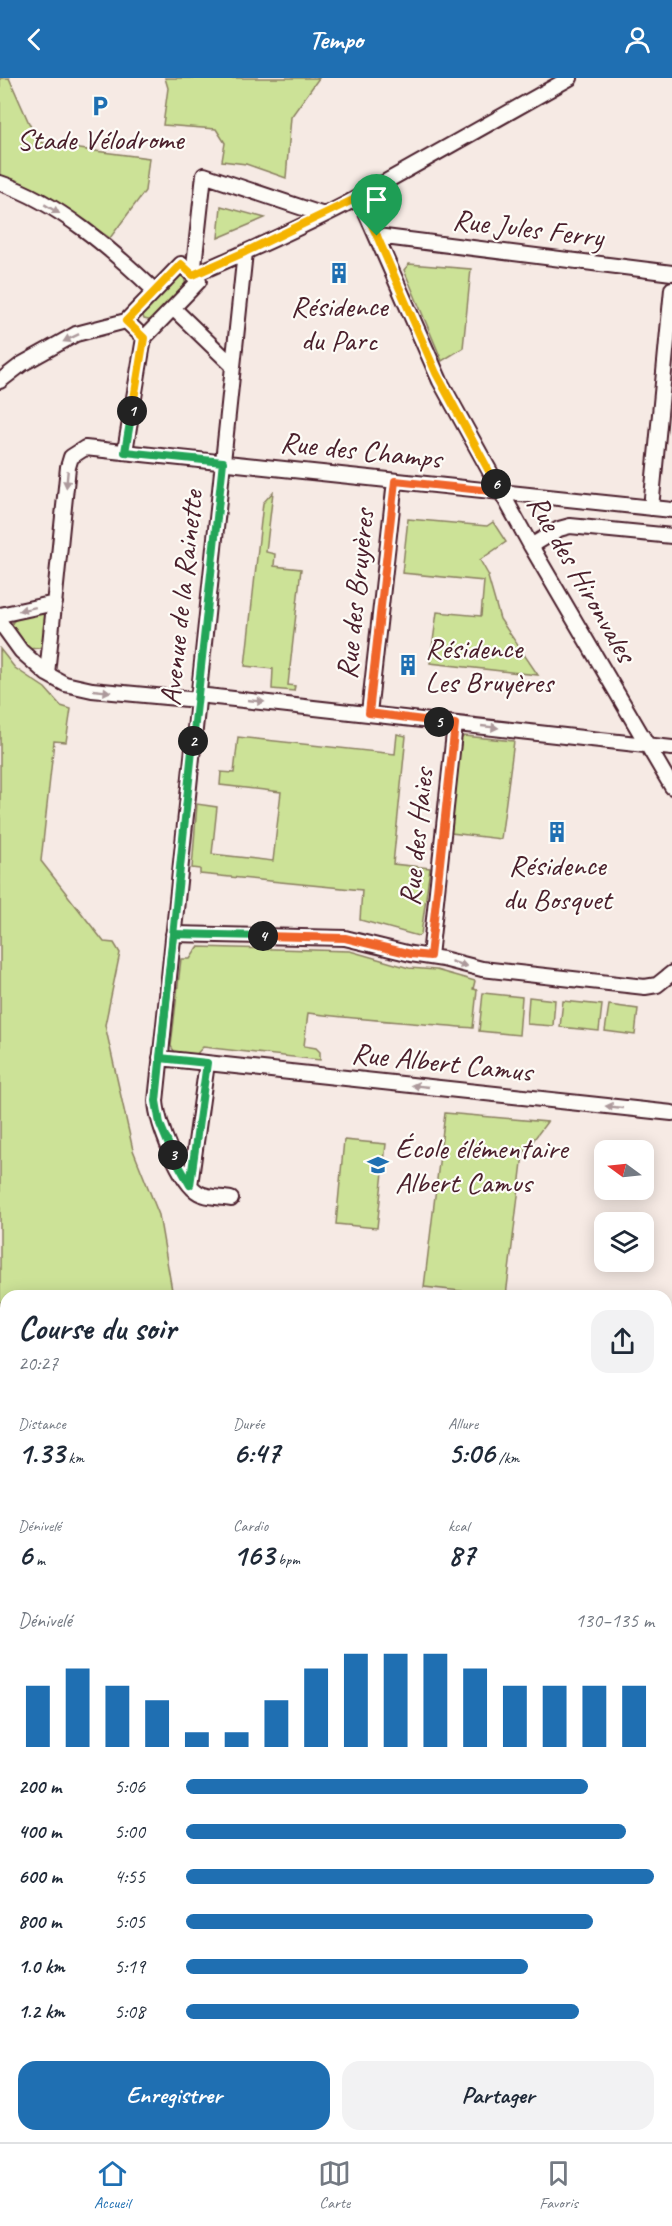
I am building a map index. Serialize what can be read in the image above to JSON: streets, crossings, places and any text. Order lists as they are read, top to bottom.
{
  "streets": {
    "street": [
      "Rue Jules Ferry",
      "Rue des Champs",
      "Rue des Hironvales",
      "Rue des Bruyères",
      "Avenue de la Rainette",
      "Rue des Haies",
      "Rue Albert Camus"
    ]
  },
  "crossings": [
    ["Rue Jules Ferry", "Rue des Hironvales"],
    ["Rue des Champs", "Rue des Hironvales"],
    ["Rue des Champs", "Rue des Bruyères"],
    ["Rue des Champs", "Avenue de la Rainette"],
    ["Avenue de la Rainette", "Rue Albert Camus"]
  ],
  "one_way": ["Rue Albert Camus"],
  "places": {
    "parking": ["Stade Vélodrome"],
    "building": ["Résidence du Parc", "Résidence Les Bruyères", "Résidence du Bosquet"],
    "school or university": ["École élémentaire Albert Camus"]
  },
  "north": "left",
  "page": {
    "header": "Tempo",
    "pins": [
      "1",
      "6",
      "5",
      "2",
      "4",
      "3"
    ],
    "heading": ["Course du soir", "20:27"],
    "stats": [
      ["Distance", "1.33 km"],
      ["Durée", "6:47"],
      ["Allure", "5:06 /km"],
      ["Dénivelé", "6 m"],
      ["Cardio", "163 bpm"],
      ["kcal", "87"]
    ],
    "chart": ["Dénivelé", "130–135 m"],
    "list": [
      {
        "name": "200 m",
        "note": "5:06"
      },
      {
        "name": "400 m",
        "note": "5:00"
      },
      {
        "name": "600 m",
        "note": "4:55"
      },
      {
        "name": "800 m",
        "note": "5:05"
      },
      {
        "name": "1.0 km",
        "note": "5:19"
      },
      {
        "name": "1.2 km",
        "note": "5:08"
      }
    ],
    "buttons": ["Enregistrer", "Partager"],
    "tabs": ["Accueil", "Carte", "Favoris"]
  }
}
